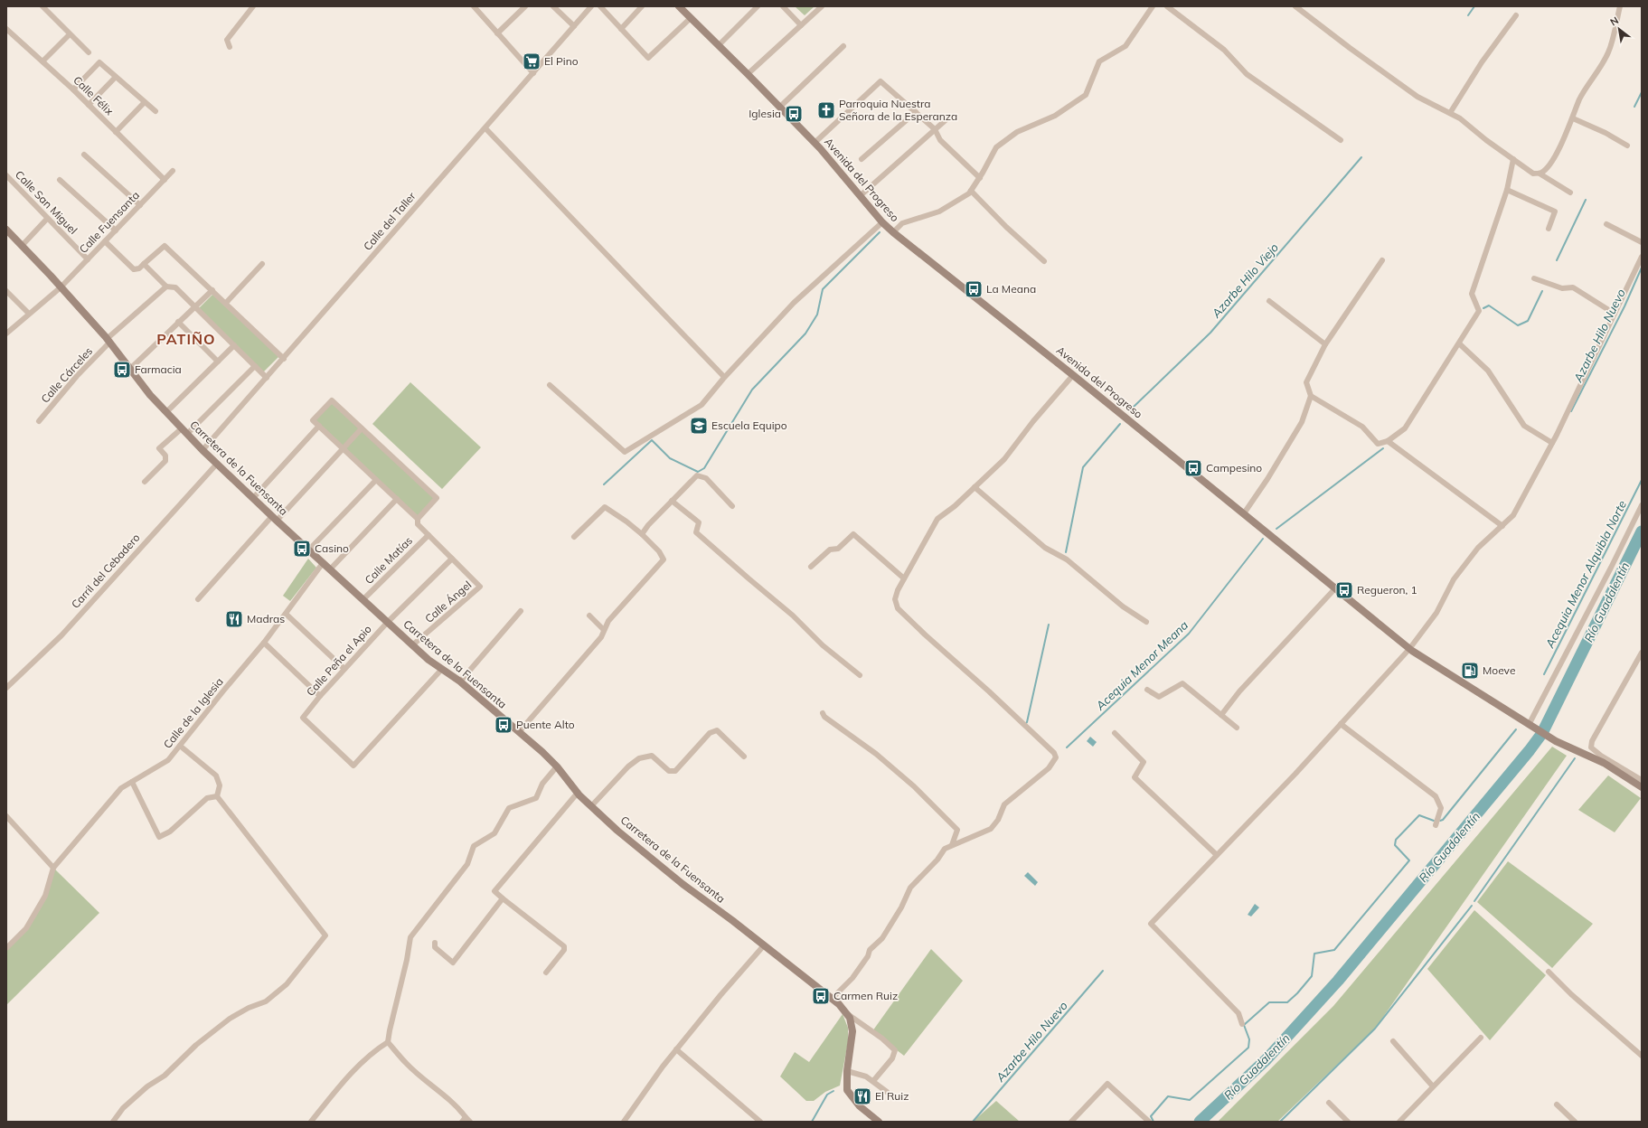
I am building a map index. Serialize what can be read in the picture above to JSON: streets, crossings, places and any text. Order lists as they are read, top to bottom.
{
  "streets": {
    "main road": ["Avenida del Progreso", "Carretera de la Fuensanta"],
    "street": [
      "Calle Félix",
      "Calle San Miguel",
      "Calle del Taller",
      "Calle Fuensanta",
      "Calle Cárceles",
      "Calle Matías",
      "Carril del Cebadero",
      "Calle Ángel",
      "Calle Peña el Apio",
      "Calle de la Iglesia"
    ]
  },
  "crossings": [
    ["Calle Félix", "Calle Fuensanta"],
    ["Calle San Miguel", "Calle Fuensanta"],
    ["Calle del Taller", "Carretera de la Fuensanta"],
    ["Calle Fuensanta", "Carretera de la Fuensanta"],
    ["Calle Cárceles", "Carretera de la Fuensanta"],
    ["Carretera de la Fuensanta", "Calle Matías"],
    ["Carretera de la Fuensanta", "Carril del Cebadero"],
    ["Carretera de la Fuensanta", "Calle Ángel"],
    ["Carretera de la Fuensanta", "Calle Peña el Apio"],
    ["Carretera de la Fuensanta", "Calle de la Iglesia"],
    ["Calle Ángel", "Calle Peña el Apio"]
  ],
  "districts": ["PATIÑO"],
  "water": [
    "Azarbe Hilo Viejo",
    "Azarbe Hilo Nuevo",
    "Acequia Menor Alquibla Norte",
    "Río Guadalentín",
    "Acequia Menor Meana"
  ],
  "places": {
    "supermarket": ["El Pino"],
    "church": ["Parroquia Nuestra Señora de la Esperanza"],
    "bus stop": [
      "Iglesia",
      "La Meana",
      "Farmacia",
      "Campesino",
      "Casino",
      "Regueron, 1",
      "Puente Alto",
      "Carmen Ruiz"
    ],
    "school or university": ["Escuela Equipo"],
    "restaurant": ["Madras", "El Ruiz"],
    "fuel station": ["Moeve"]
  },
  "north": "top left"
}
